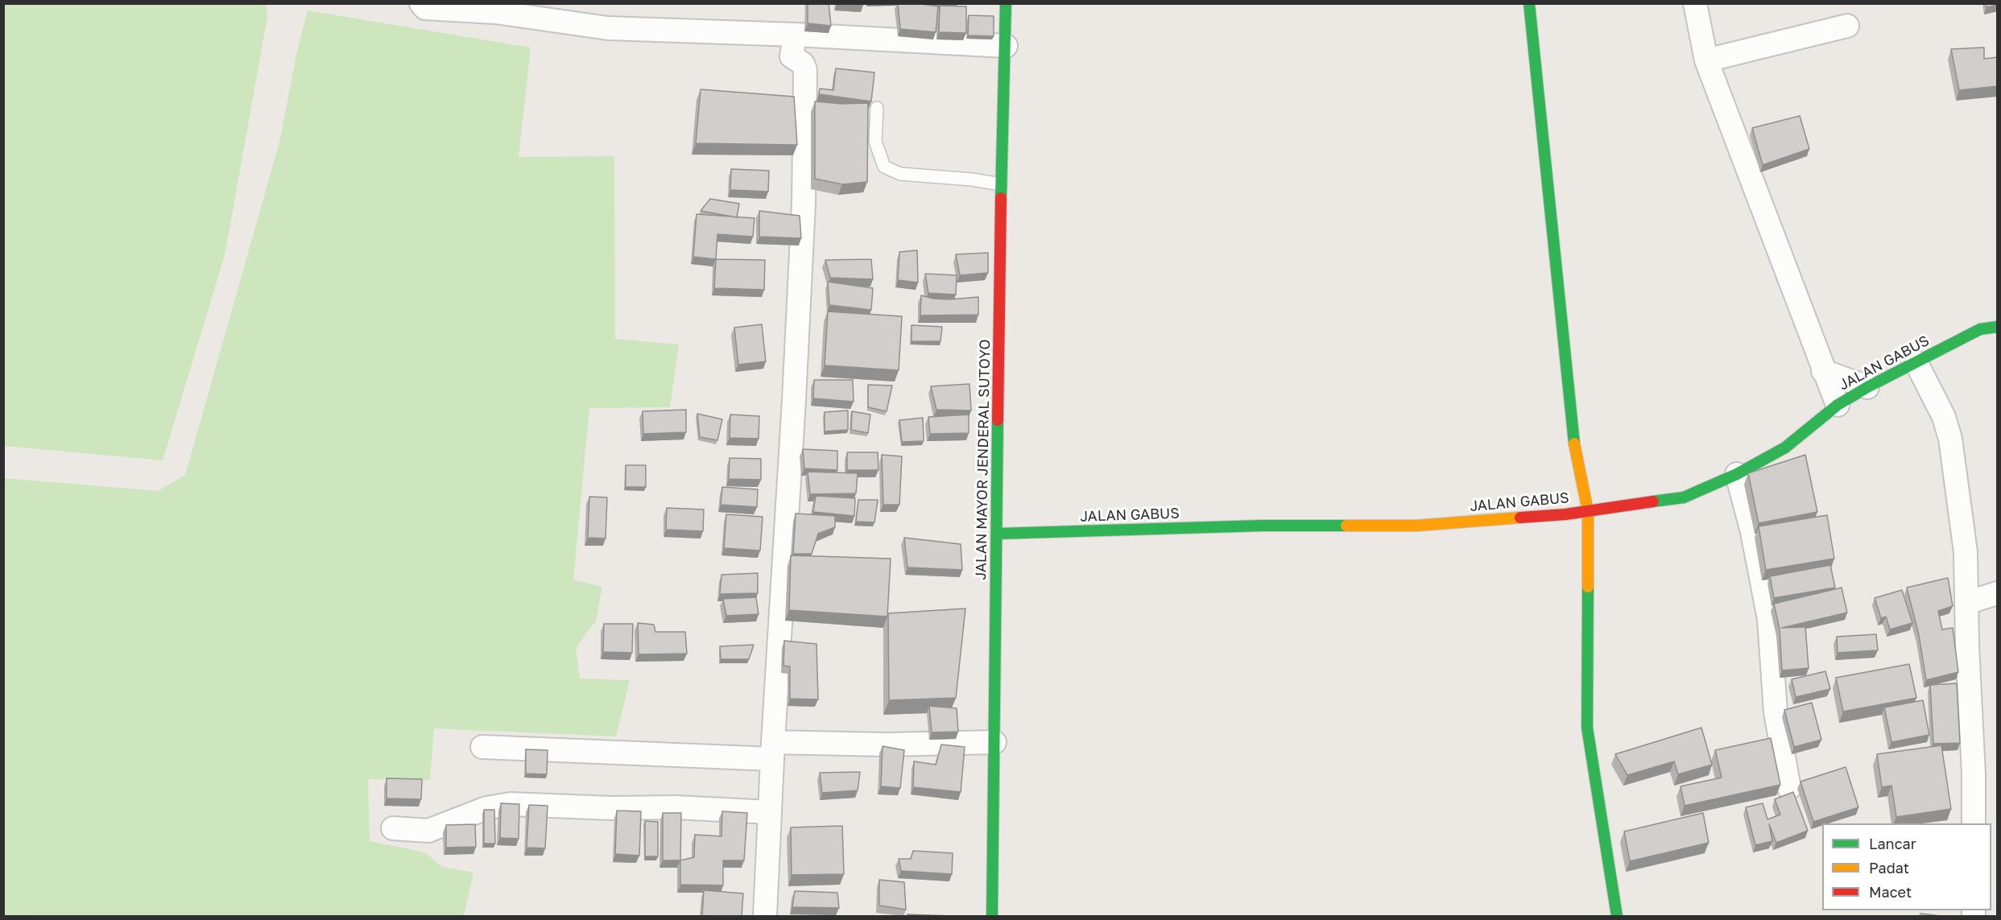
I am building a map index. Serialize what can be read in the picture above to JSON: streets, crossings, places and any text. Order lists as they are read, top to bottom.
{
  "streets": {
    "street": ["JALAN GABUS", "JALAN MAYOR JENDERAL SUTOYO"]
  },
  "crossings": [
    ["JALAN GABUS", "JALAN MAYOR JENDERAL SUTOYO"]
  ],
  "legend": ["Lancar", "Padat", "Macet"]
}
